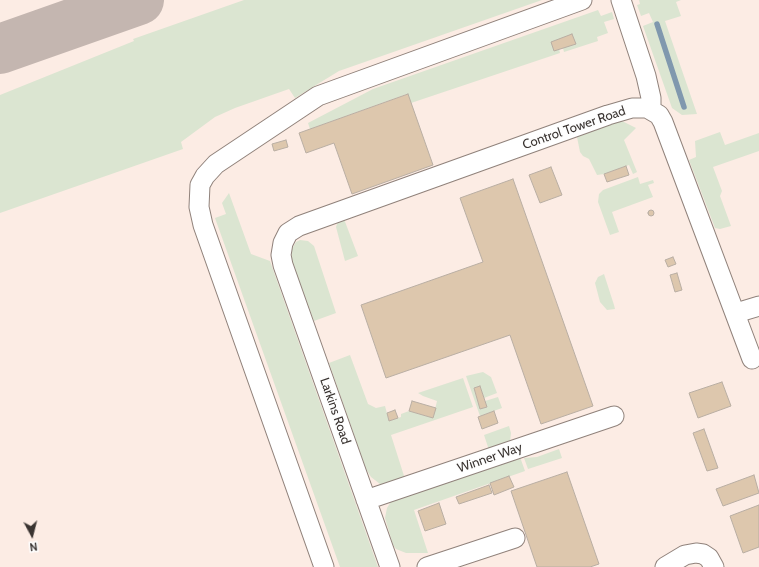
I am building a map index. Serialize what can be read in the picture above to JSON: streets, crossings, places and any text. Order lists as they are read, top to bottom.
{
  "streets": {
    "lane": ["Control Tower Road", "Larkins Road", "Winner Way"]
  },
  "crossings": [
    ["Control Tower Road", "Larkins Road"],
    ["Larkins Road", "Winner Way"]
  ],
  "north": "bottom"
}
